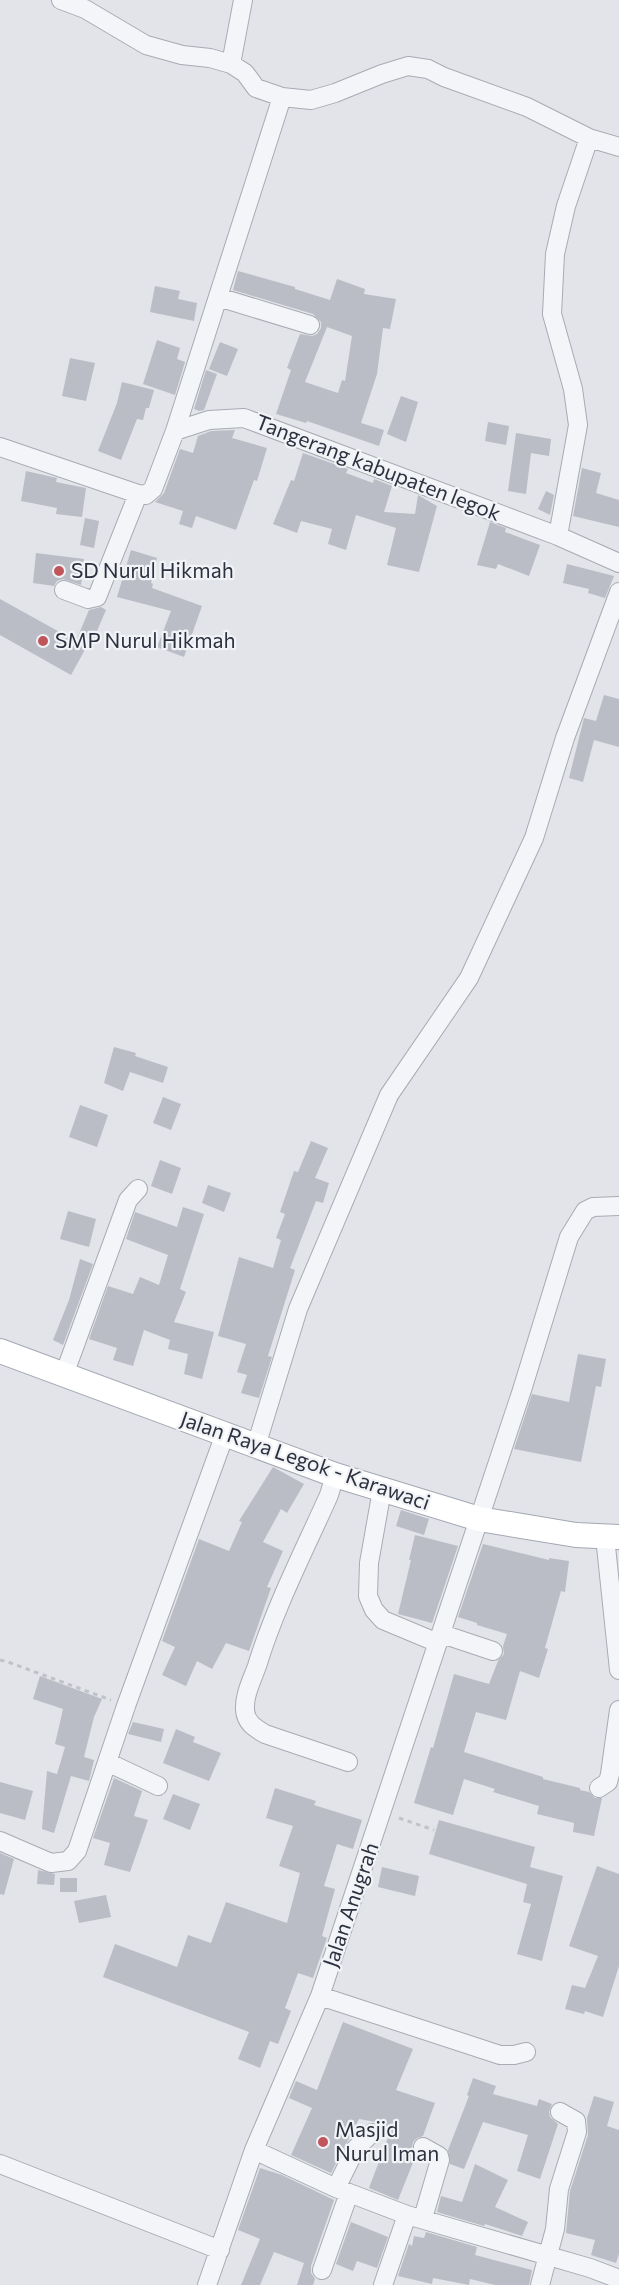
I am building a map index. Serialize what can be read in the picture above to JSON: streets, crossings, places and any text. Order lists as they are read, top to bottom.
{
  "streets": {
    "main road": ["Jalan Raya Legok - Karawaci"],
    "street": ["Tangerang kabupaten legok", "Jalan Anugrah"]
  },
  "crossings": [
    ["Jalan Raya Legok - Karawaci", "Jalan Anugrah"]
  ],
  "places": ["SD Nurul Hikmah", "SMP Nurul Hikmah", "Masjid Nurul Iman"]
}
